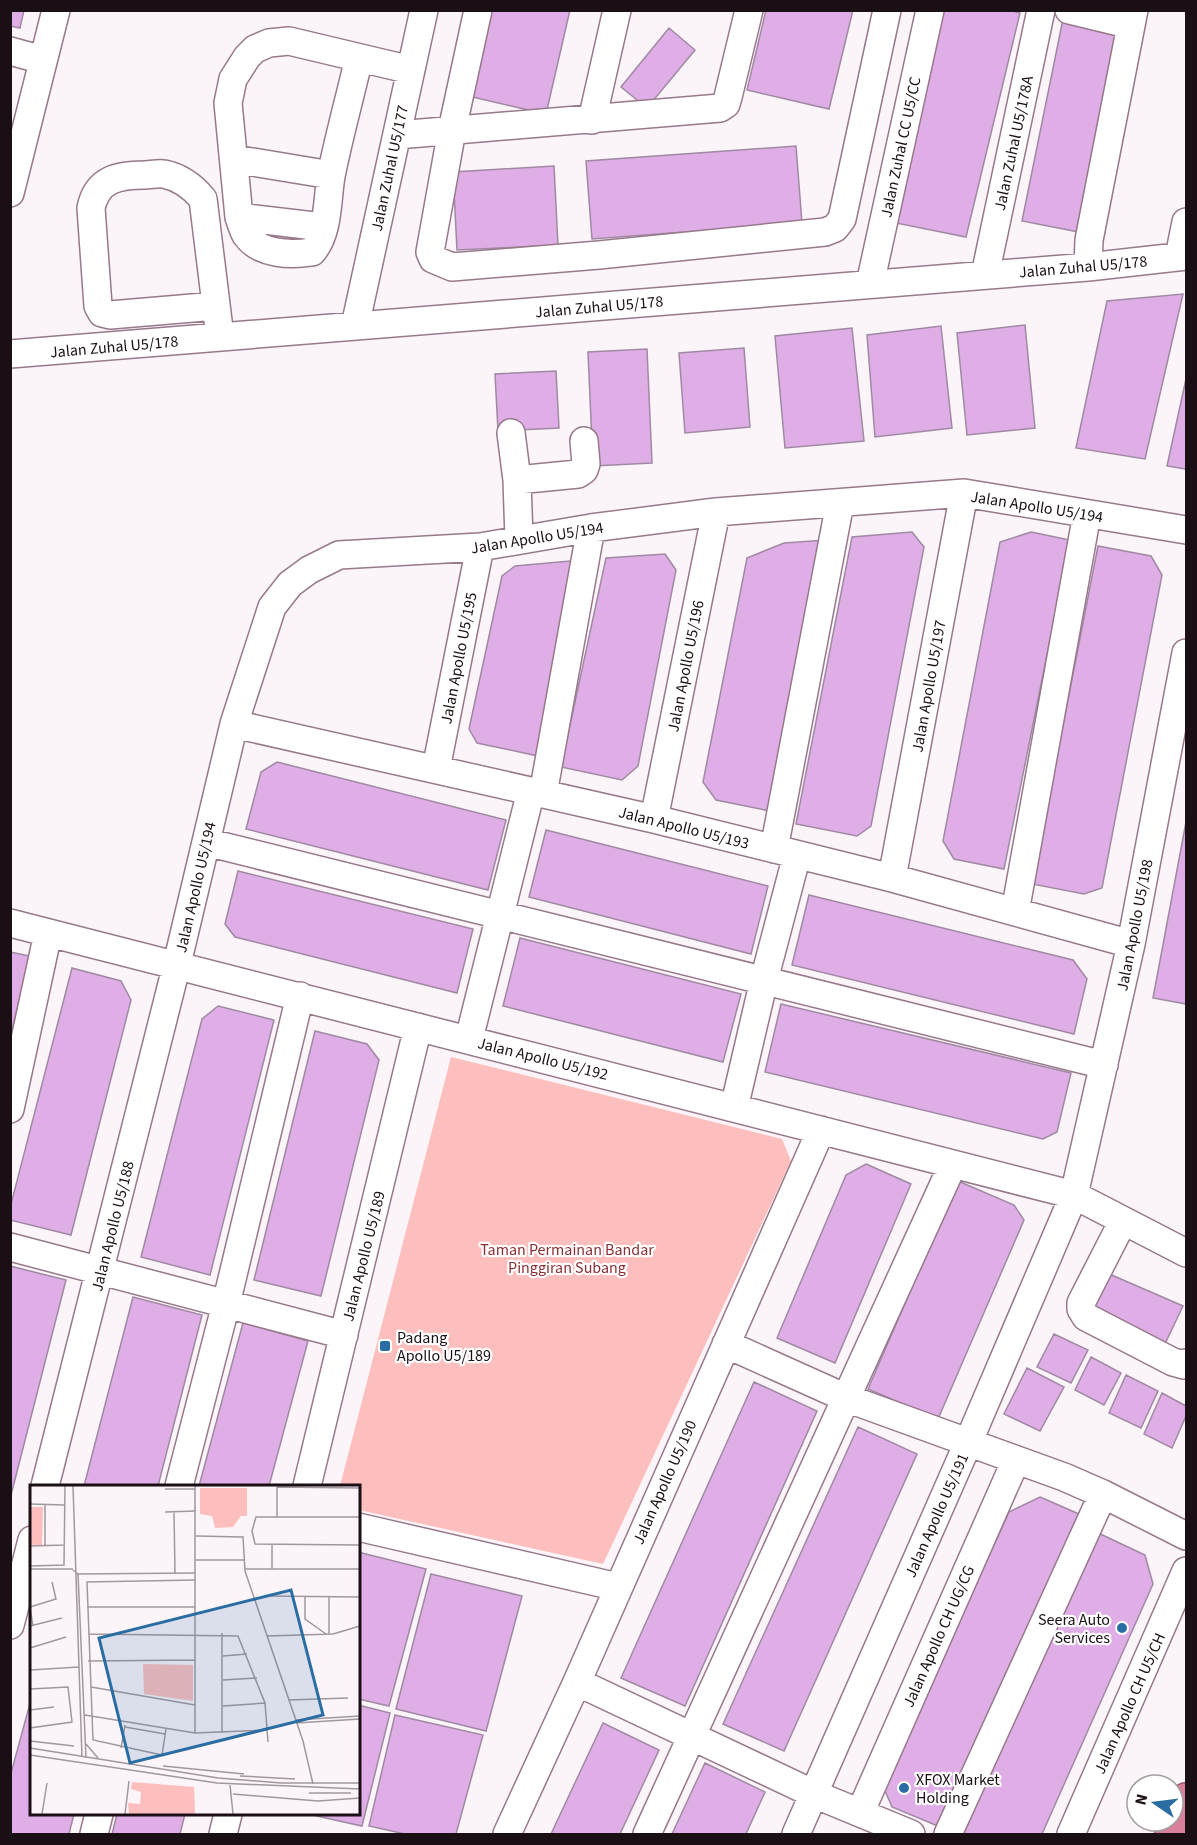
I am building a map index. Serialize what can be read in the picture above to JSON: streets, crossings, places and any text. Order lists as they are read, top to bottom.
{
  "streets": {
    "street": [
      "Jalan Zuhal U5/178A",
      "Jalan Zuhal CC U5/CC",
      "Jalan Zuhal U5/177",
      "Jalan Zuhal U5/178",
      "Jalan Apollo U5/194",
      "Jalan Apollo U5/195",
      "Jalan Apollo U5/196",
      "Jalan Apollo U5/197",
      "Jalan Apollo U5/193",
      "Jalan Apollo U5/198",
      "Jalan Apollo U5/192",
      "Jalan Apollo U5/188",
      "Jalan Apollo U5/189",
      "Jalan Apollo U5/190",
      "Jalan Apollo U5/191",
      "Jalan Apollo CH UG/CG",
      "Jalan Apollo CH U5/CH"
    ]
  },
  "crossings": [
    ["Jalan Zuhal U5/178A", "Jalan Zuhal U5/178"],
    ["Jalan Zuhal CC U5/CC", "Jalan Zuhal U5/178"],
    ["Jalan Zuhal U5/177", "Jalan Zuhal U5/178"],
    ["Jalan Apollo U5/194", "Jalan Apollo U5/195"],
    ["Jalan Apollo U5/194", "Jalan Apollo U5/196"],
    ["Jalan Apollo U5/194", "Jalan Apollo U5/197"],
    ["Jalan Apollo U5/194", "Jalan Apollo U5/193"],
    ["Jalan Apollo U5/194", "Jalan Apollo U5/192"],
    ["Jalan Apollo U5/194", "Jalan Apollo U5/188"],
    ["Jalan Apollo U5/195", "Jalan Apollo U5/193"],
    ["Jalan Apollo U5/196", "Jalan Apollo U5/193"],
    ["Jalan Apollo U5/197", "Jalan Apollo U5/193"],
    ["Jalan Apollo U5/193", "Jalan Apollo U5/198"],
    ["Jalan Apollo U5/198", "Jalan Apollo U5/192"],
    ["Jalan Apollo U5/198", "Jalan Apollo U5/191"],
    ["Jalan Apollo U5/192", "Jalan Apollo U5/188"],
    ["Jalan Apollo U5/192", "Jalan Apollo U5/189"],
    ["Jalan Apollo U5/192", "Jalan Apollo U5/190"],
    ["Jalan Apollo U5/192", "Jalan Apollo U5/191"]
  ],
  "parks": ["Taman Permainan Bandar Pinggiran Subang"],
  "places": {
    "transit": ["Padang Apollo U5/189"],
    "other": ["Seera Auto Services", "XFOX Market Holding"]
  },
  "north": "left"
}
